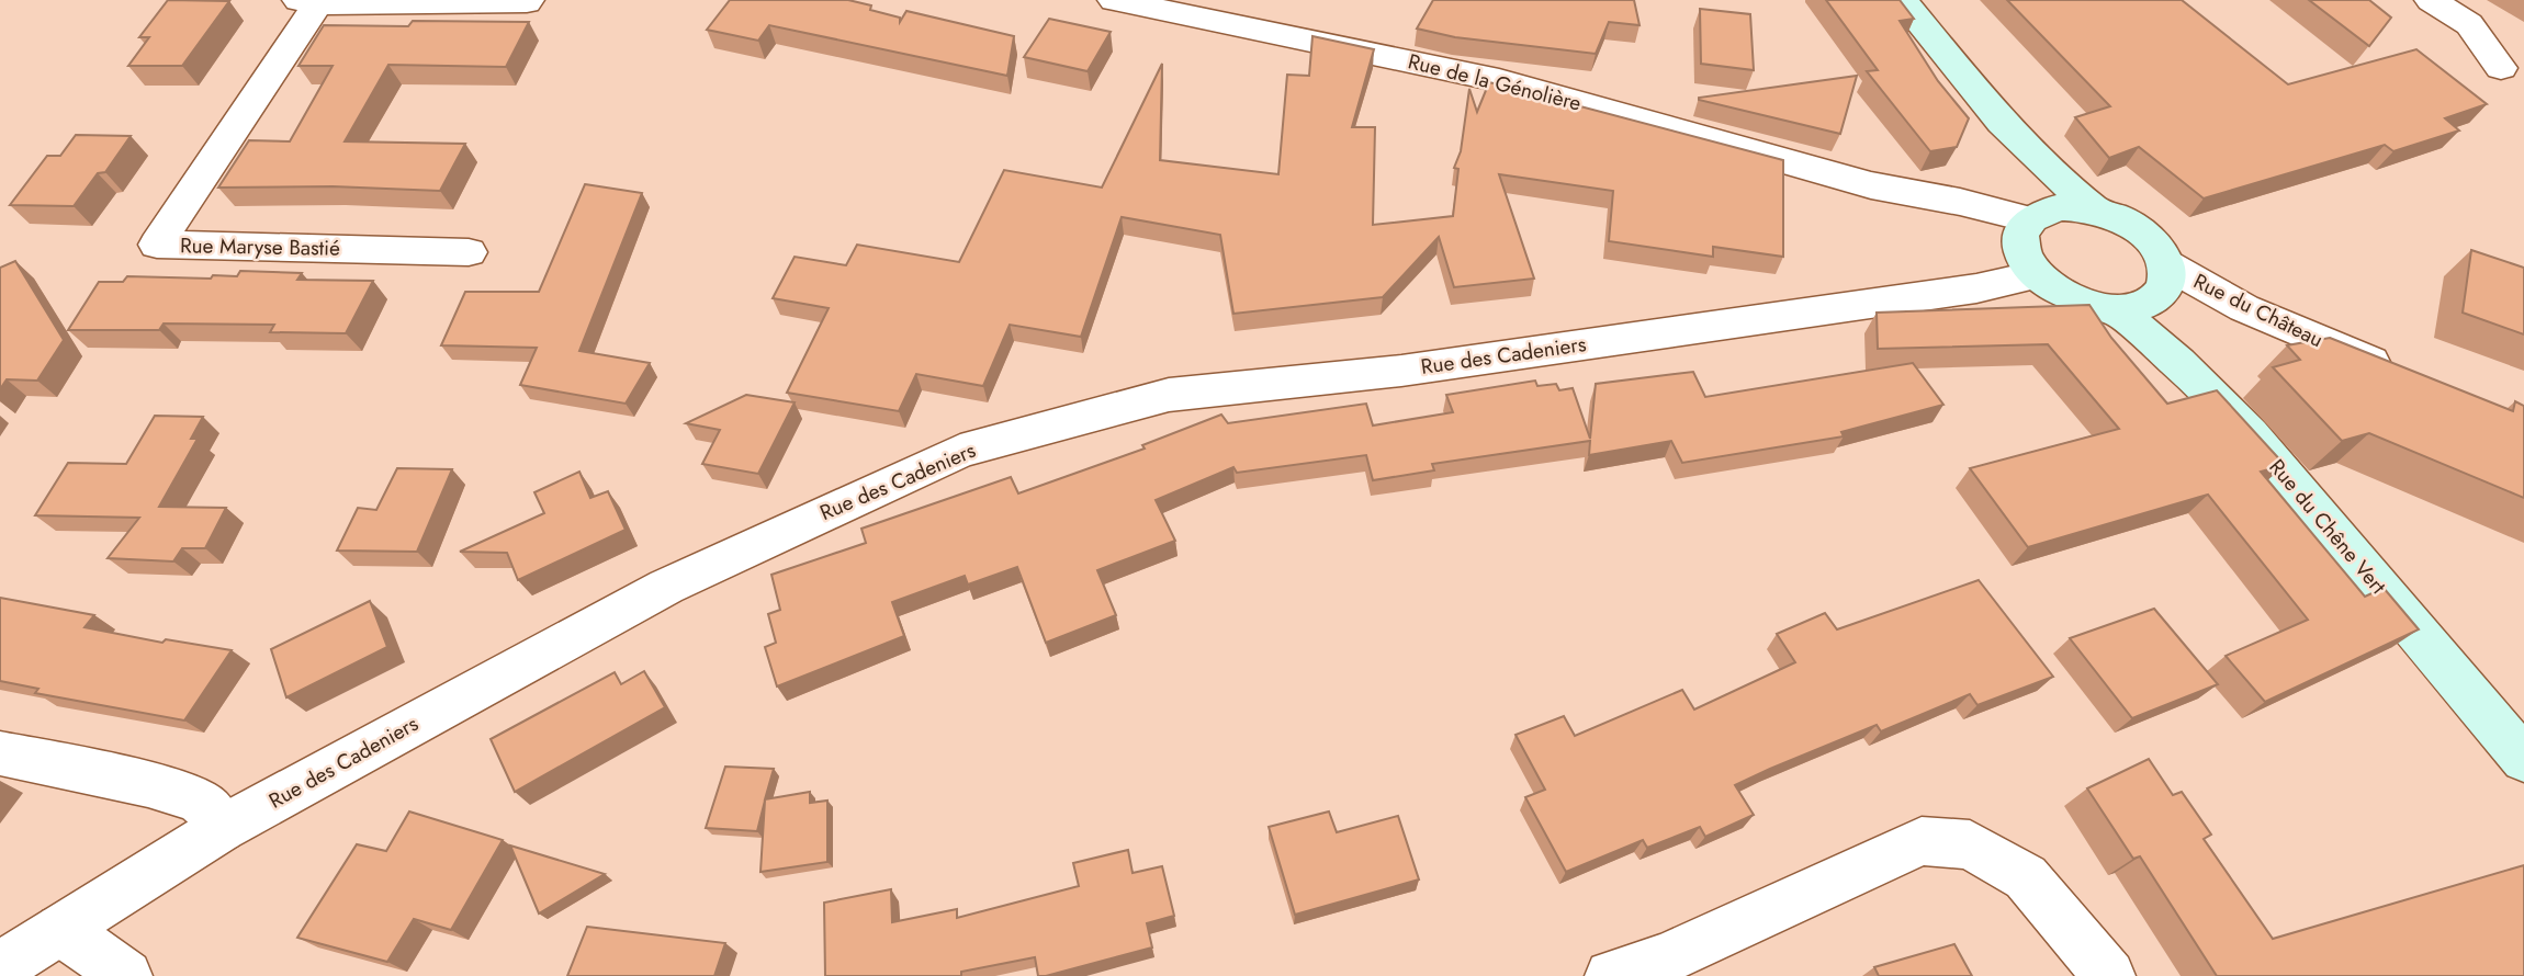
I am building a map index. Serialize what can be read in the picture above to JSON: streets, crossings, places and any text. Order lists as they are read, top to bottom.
{
  "streets": {
    "main road": ["Rue du Chêne Vert"],
    "street": [
      "Rue de la Génolière",
      "Rue Maryse Bastié",
      "Rue du Château",
      "Rue des Cadeniers"
    ]
  },
  "crossings": [
    ["Rue de la Génolière", "Rue du Château"],
    ["Rue de la Génolière", "Rue des Cadeniers"],
    ["Rue de la Génolière", "Rue du Chêne Vert"],
    ["Rue du Château", "Rue des Cadeniers"],
    ["Rue du Château", "Rue du Chêne Vert"],
    ["Rue des Cadeniers", "Rue du Chêne Vert"]
  ]
}
